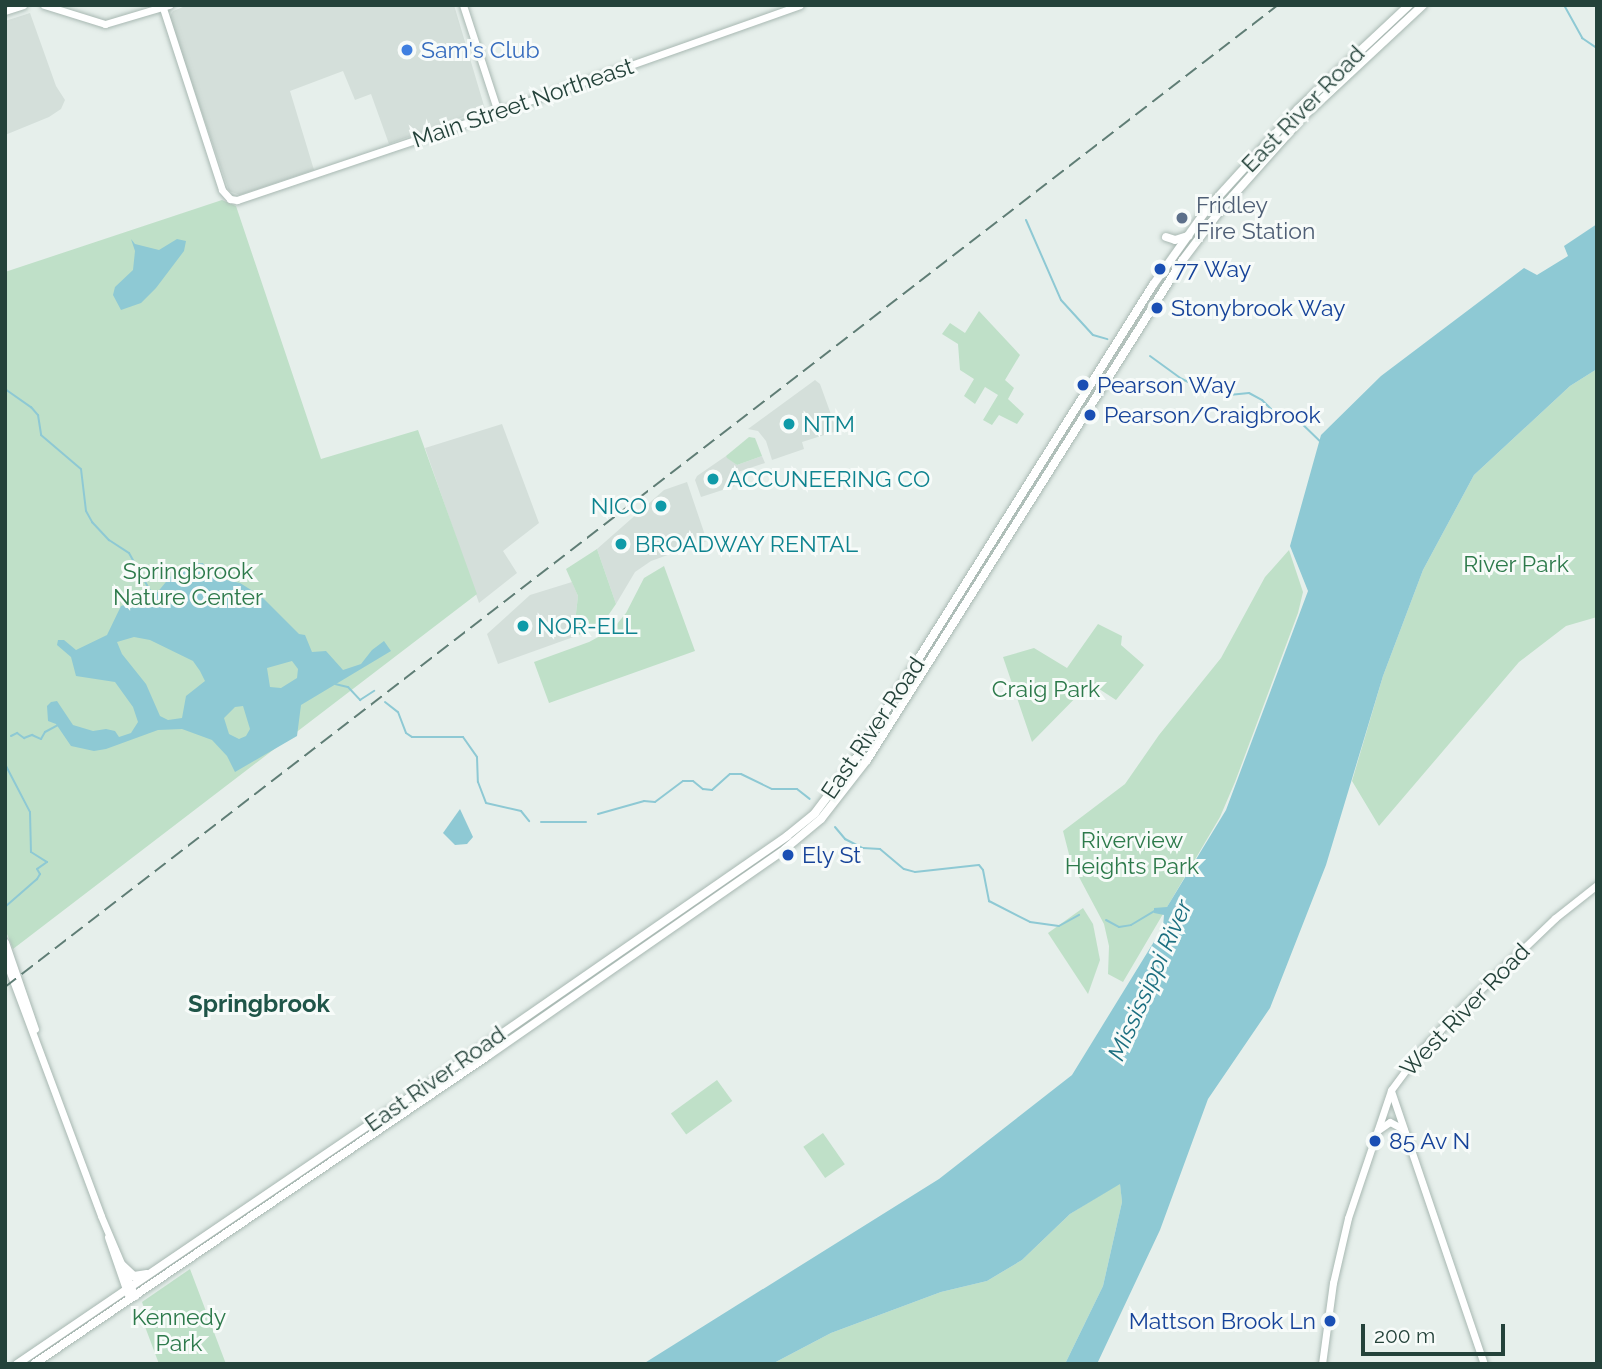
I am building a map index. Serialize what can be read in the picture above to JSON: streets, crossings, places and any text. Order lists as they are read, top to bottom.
{
  "streets": {
    "main road": ["East River Road"],
    "street": ["Main Street Northeast", "West River Road"]
  },
  "districts": ["Springbrook"],
  "water": ["Mississippi River"],
  "parks": [
    "River Park",
    "Springbrook Nature Center",
    "Craig Park",
    "Riverview Heights Park",
    "Kennedy Park"
  ],
  "places": [
    "Sam's Club",
    "Fridley Fire Station",
    "77 Way",
    "Stonybrook Way",
    "Pearson Way",
    "Pearson/Craigbrook",
    "NTM",
    "ACCUNEERING CO",
    "NICO",
    "BROADWAY RENTAL",
    "NOR-ELL",
    "Ely St",
    "85 Av N",
    "Mattson Brook Ln"
  ],
  "scale_bar": "200 m"
}
